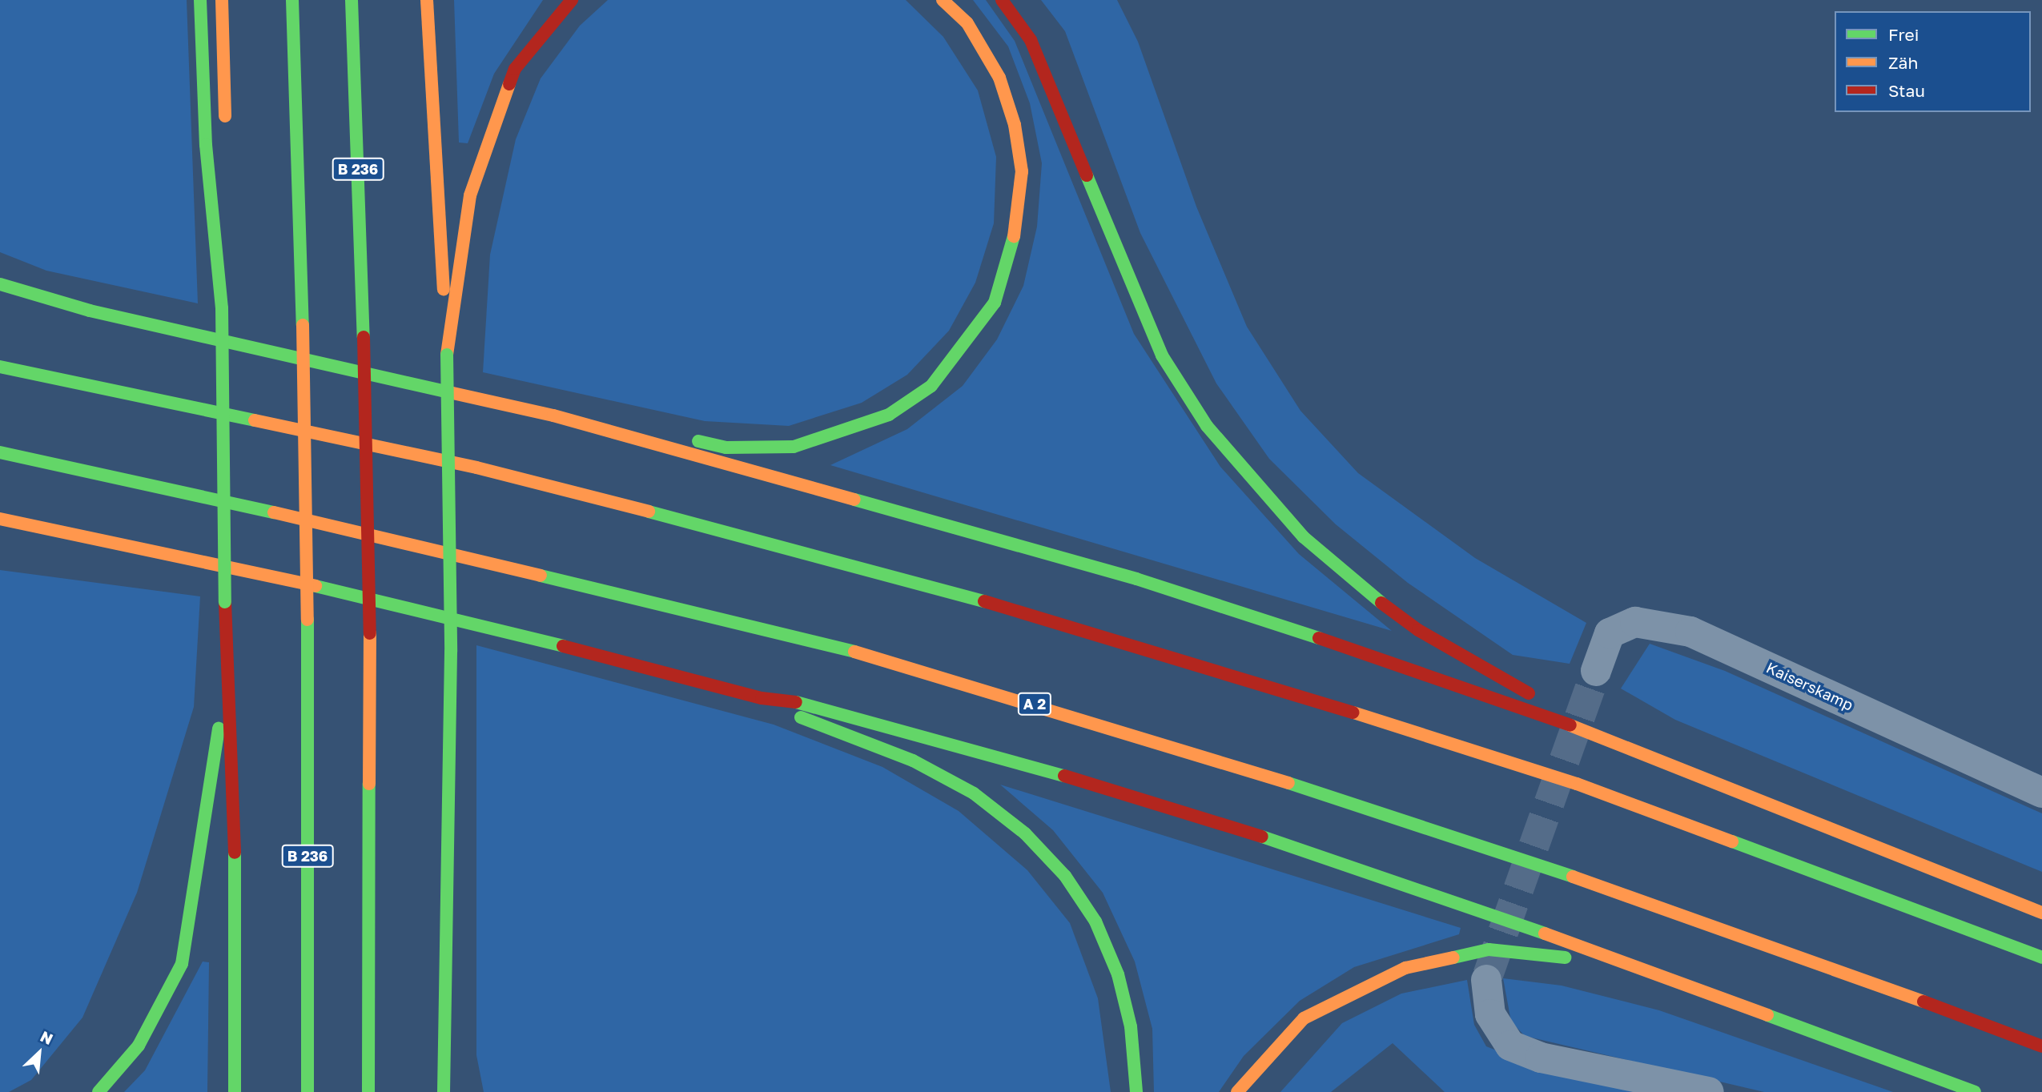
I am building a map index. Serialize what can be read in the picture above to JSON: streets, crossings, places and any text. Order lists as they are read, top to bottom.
{
  "streets": {
    "highway": ["B 236", "A 2"],
    "street": ["Kaiserskamp"]
  },
  "legend": ["Frei", "Zäh", "Stau"],
  "north": "top right"
}
